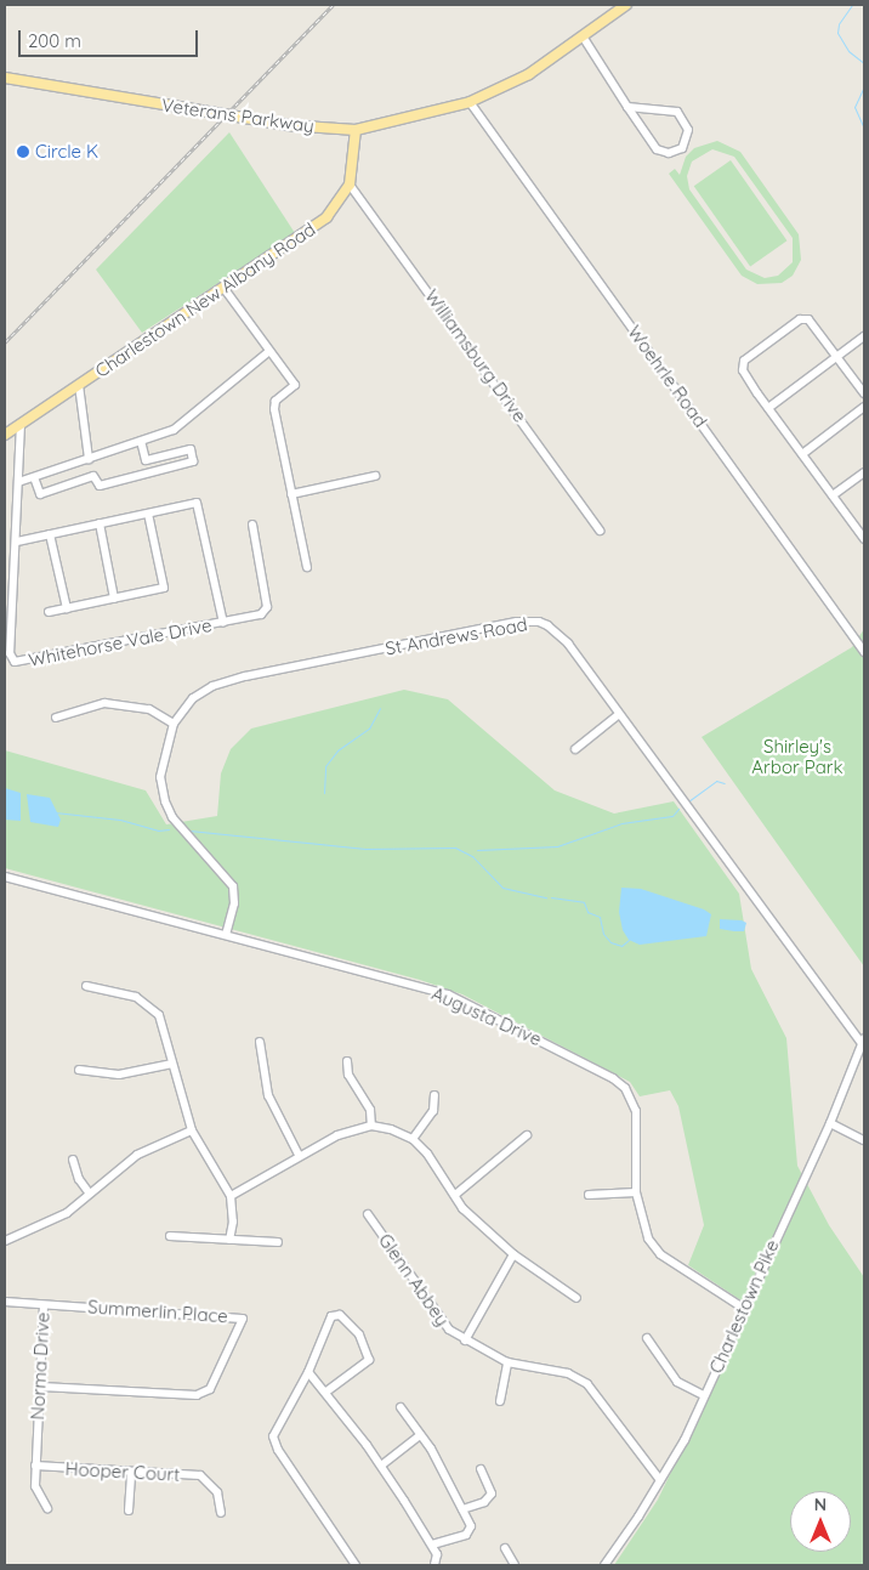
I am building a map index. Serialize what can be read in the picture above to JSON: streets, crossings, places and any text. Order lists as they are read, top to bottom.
{
  "streets": {
    "main road": ["Veterans Parkway", "Charlestown New Albany Road"],
    "street": [
      "Williamsburg Drive",
      "Woehrle Road",
      "St Andrews Road",
      "Whitehorse Vale Drive",
      "Augusta Drive",
      "Glenn Abbey",
      "Charlestown Pike",
      "Summerlin Place",
      "Norma Drive",
      "Hooper Court"
    ]
  },
  "crossings": [
    ["Veterans Parkway", "Charlestown New Albany Road"],
    ["Veterans Parkway", "Woehrle Road"],
    ["Charlestown New Albany Road", "Williamsburg Drive"],
    ["Charlestown New Albany Road", "Whitehorse Vale Drive"],
    ["St Andrews Road", "Augusta Drive"],
    ["St Andrews Road", "Charlestown Pike"],
    ["Augusta Drive", "Charlestown Pike"],
    ["Glenn Abbey", "Charlestown Pike"],
    ["Summerlin Place", "Norma Drive"],
    ["Norma Drive", "Hooper Court"]
  ],
  "parks": ["Shirley's Arbor Park"],
  "places": ["Circle K"],
  "scale_bar": "200 m",
  "north": "top"
}
